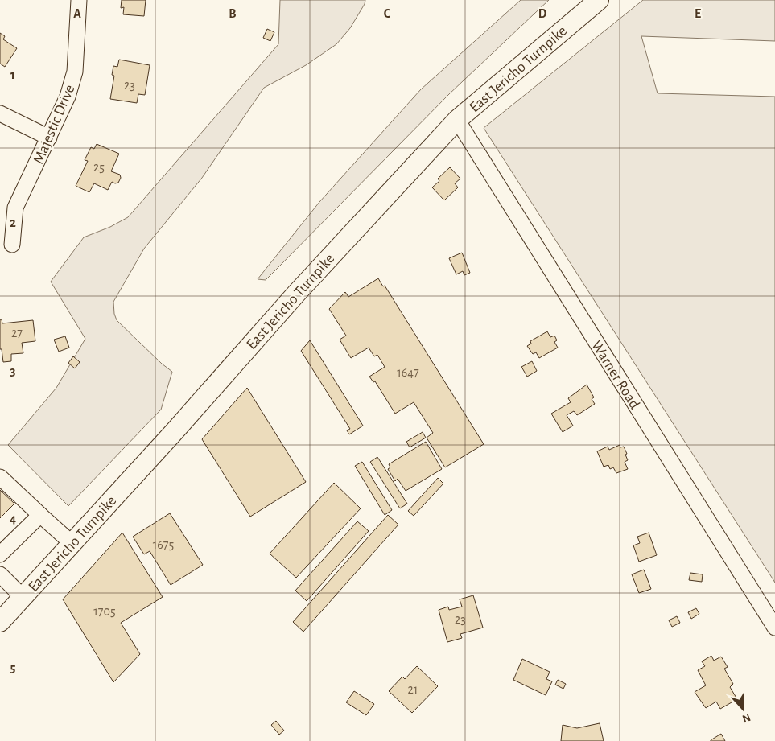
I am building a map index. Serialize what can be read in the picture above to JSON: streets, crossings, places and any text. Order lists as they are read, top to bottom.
{
  "streets": {
    "main road": ["East Jericho Turnpike"],
    "street": ["Majestic Drive", "Warner Road"]
  },
  "crossings": [
    ["East Jericho Turnpike", "Warner Road"]
  ],
  "house_numbers": [
    "23",
    "25",
    "27",
    "1647",
    "1675",
    "1705",
    "23",
    "21"
  ],
  "north": "bottom",
  "grid": {
    "columns": [
      "A",
      "B",
      "C",
      "D",
      "E"
    ],
    "rows": [
      "1",
      "2",
      "3",
      "4",
      "5"
    ]
  }
}
